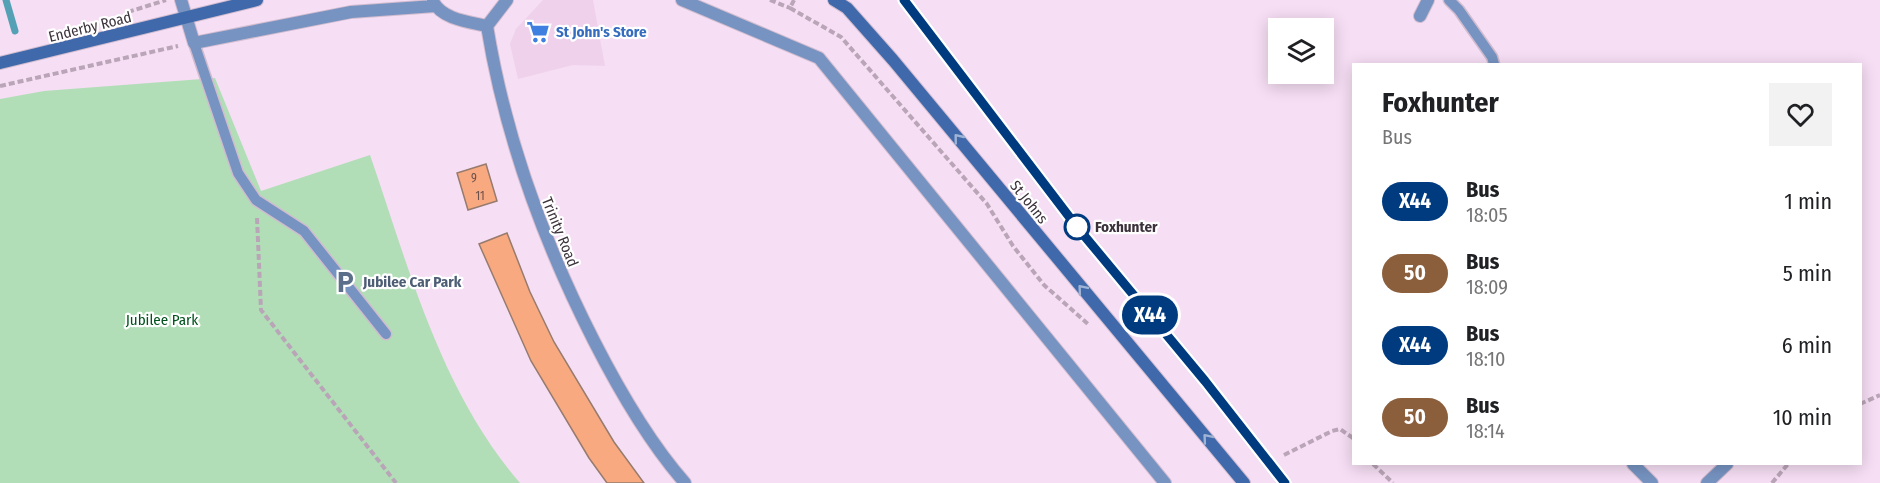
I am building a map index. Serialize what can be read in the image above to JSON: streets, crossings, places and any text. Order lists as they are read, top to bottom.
{
  "streets": {
    "main road": ["Enderby Road", "St Johns"],
    "street": ["Trinity Road"]
  },
  "parks": ["Jubilee Park"],
  "places": {
    "supermarket": ["St John's Store"],
    "other": ["Foxhunter"],
    "parking": ["Jubilee Car Park"]
  },
  "lines": ["bus line X44"],
  "house_numbers": ["9", "11"],
  "page": {
    "on_map": "X44",
    "heading": ["Foxhunter", "Bus"],
    "list": [
      {
        "mark": "X44",
        "name": "Bus",
        "note": "18:05",
        "value": "1 min"
      },
      {
        "mark": "50",
        "name": "Bus",
        "note": "18:09",
        "value": "5 min"
      },
      {
        "mark": "X44",
        "name": "Bus",
        "note": "18:10",
        "value": "6 min"
      },
      {
        "mark": "50",
        "name": "Bus",
        "note": "18:14",
        "value": "10 min"
      }
    ]
  }
}
